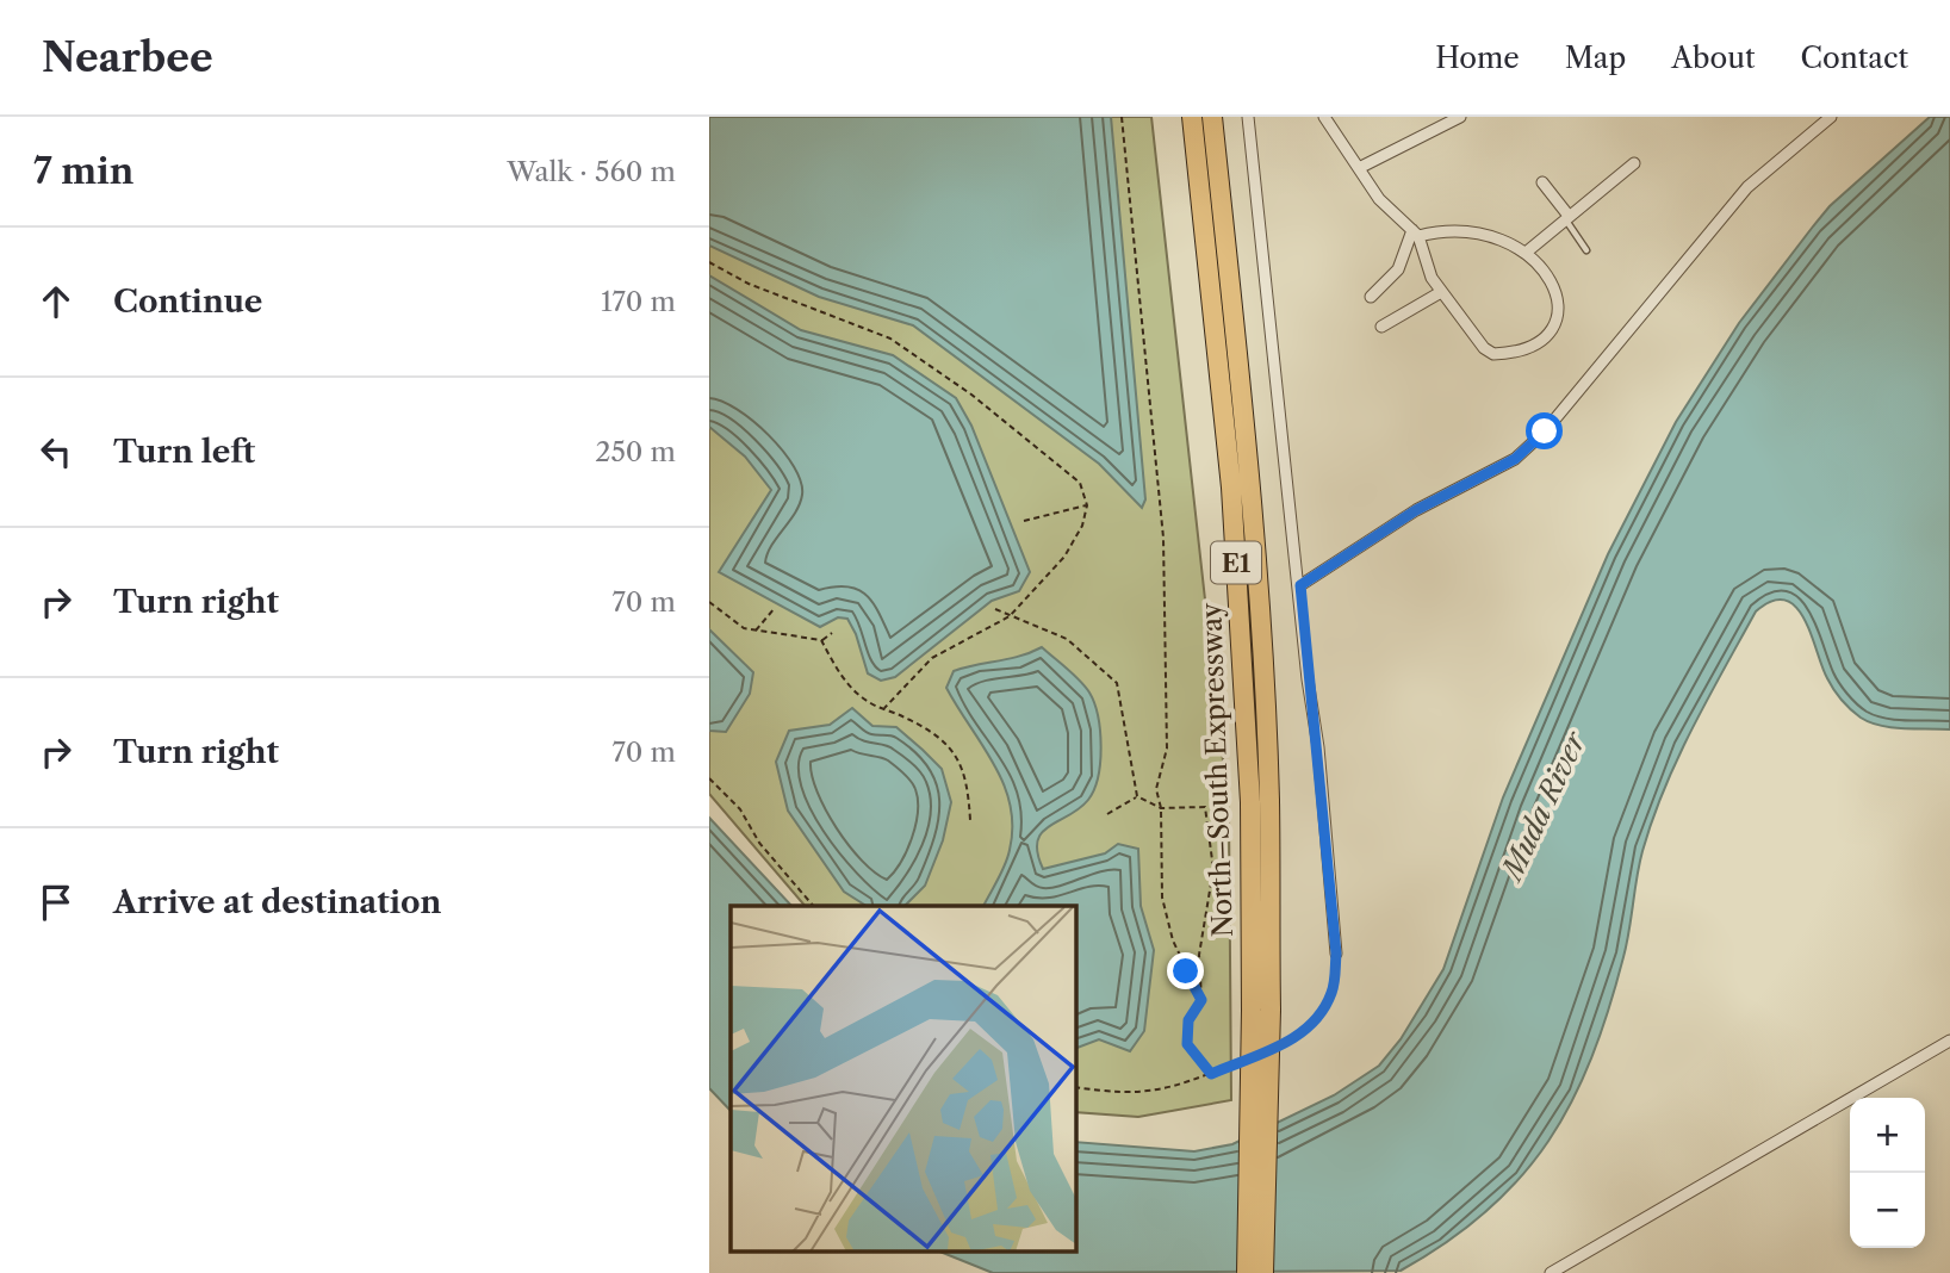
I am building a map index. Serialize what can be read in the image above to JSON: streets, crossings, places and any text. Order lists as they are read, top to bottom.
{
  "streets": {
    "highway": ["E1", "North–South Expressway"]
  },
  "water": ["Muda River"],
  "page": {
    "header": "Nearbee",
    "nav": [
      "Home",
      "Map",
      "About",
      "Contact"
    ],
    "heading": ["7 min", "Walk · 560 m"],
    "list": [
      ["Continue", "170 m"],
      ["Turn left", "250 m"],
      ["Turn right", "70 m"],
      ["Turn right", "70 m"],
      "Arrive at destination"
    ],
    "map_buttons": ["+", "−"]
  }
}
